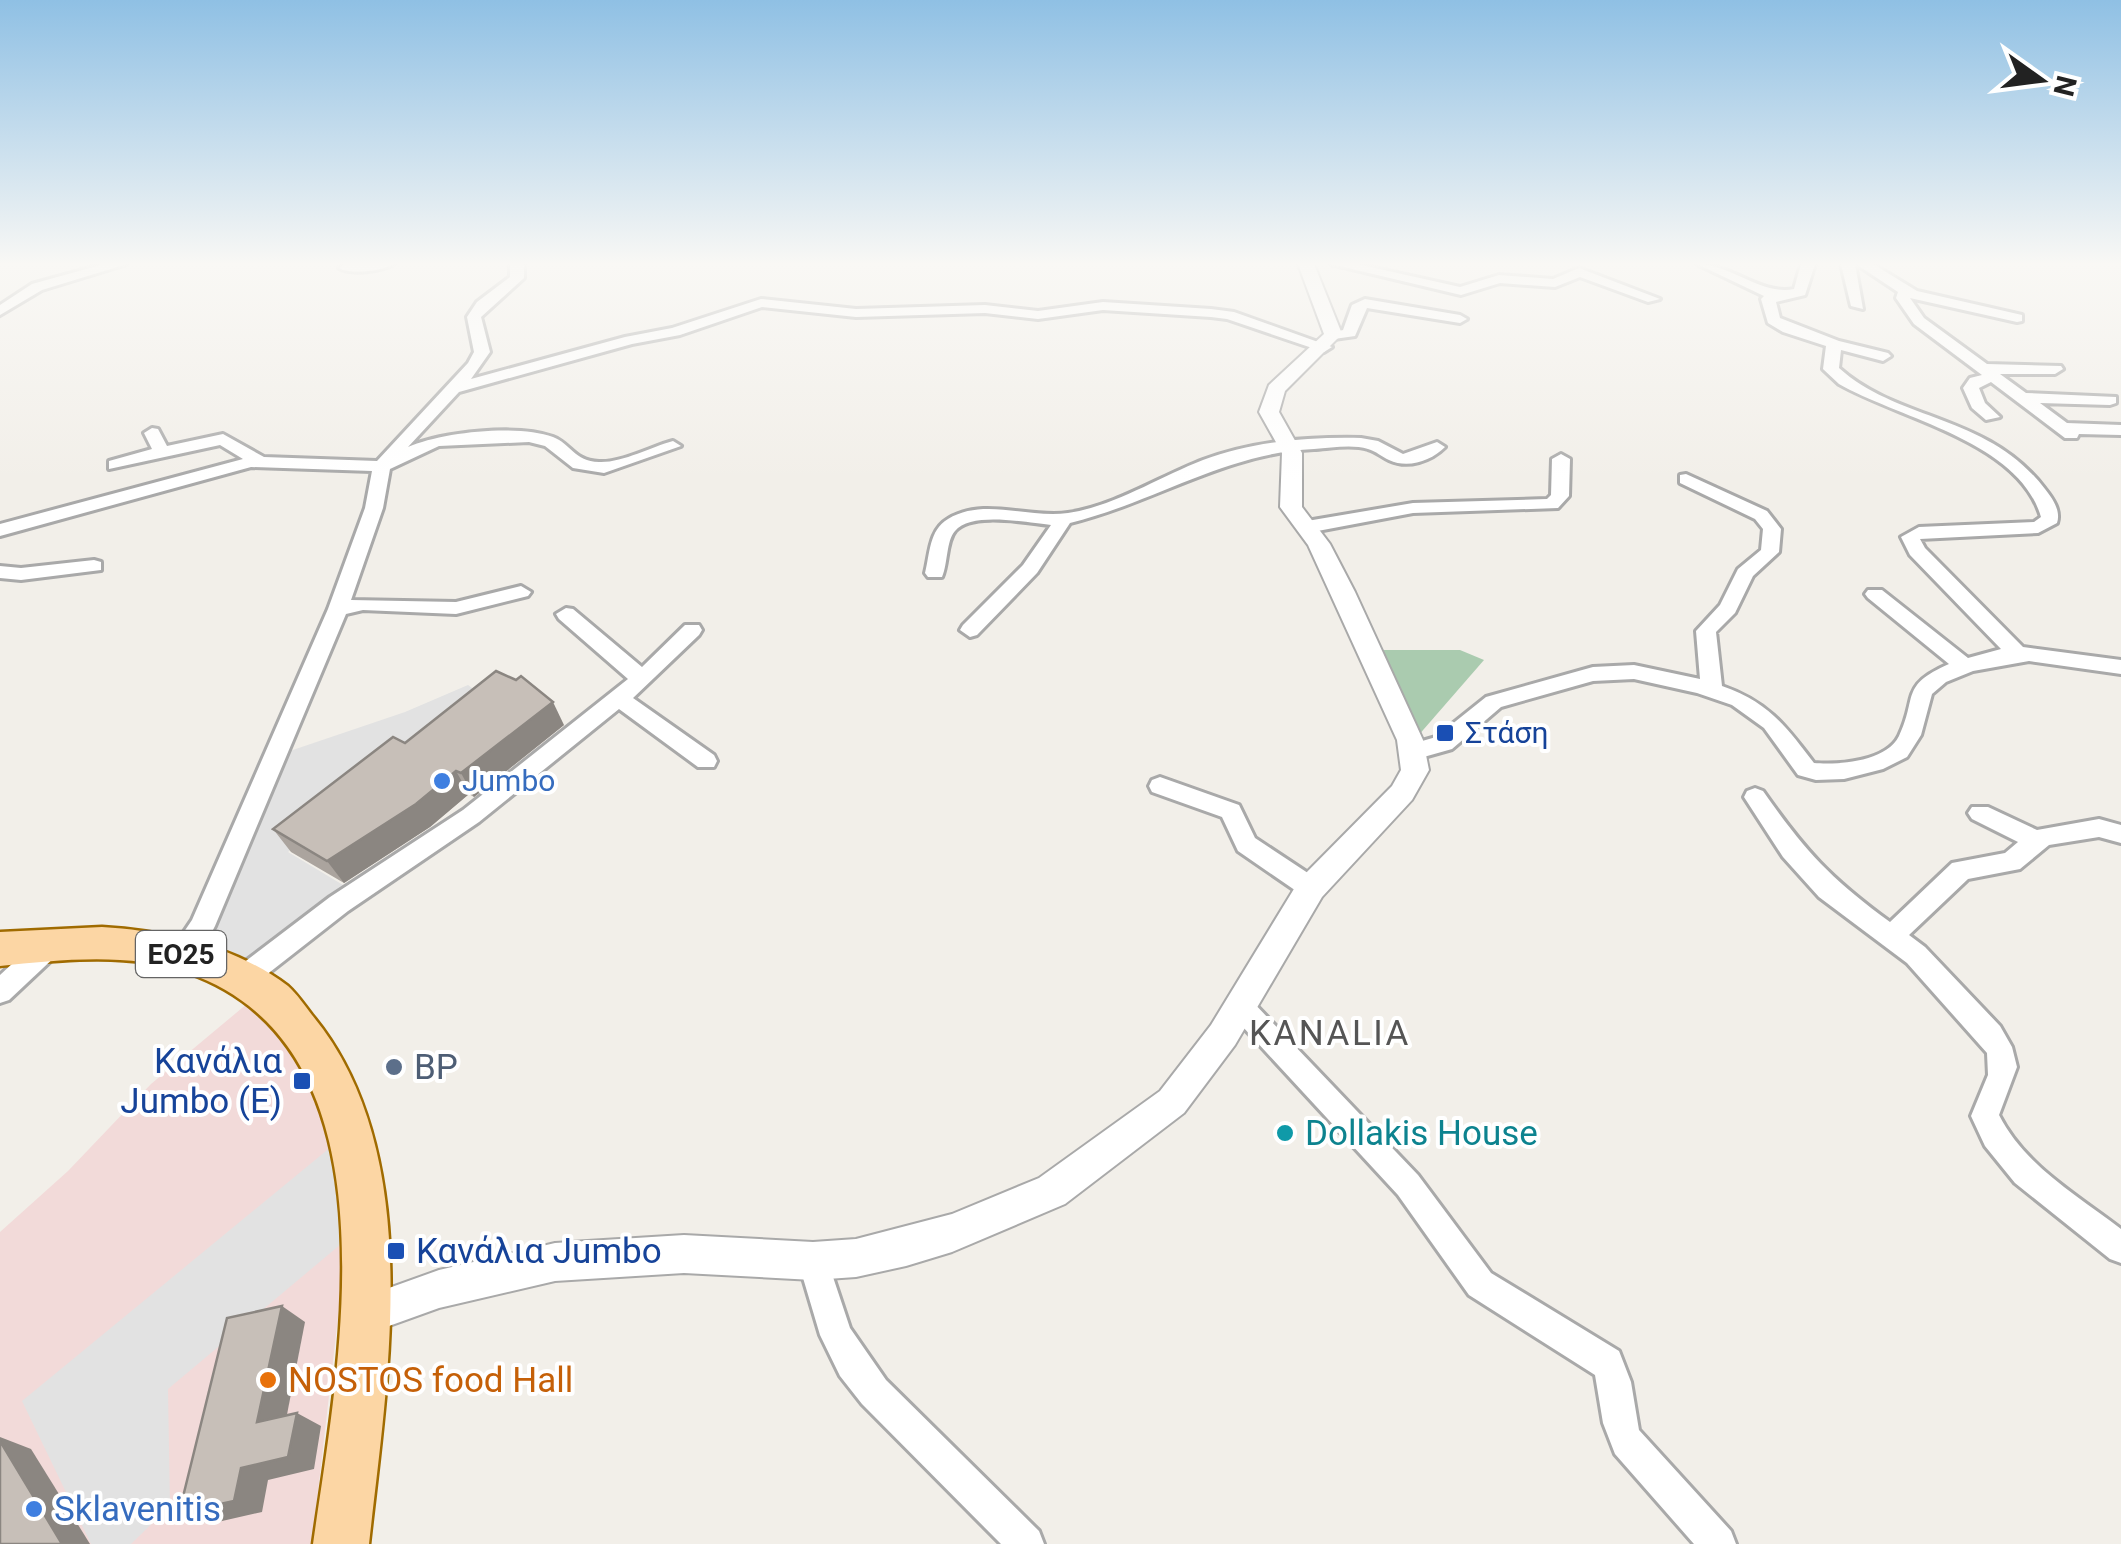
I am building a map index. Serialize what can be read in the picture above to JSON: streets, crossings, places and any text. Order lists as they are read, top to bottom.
{
  "streets": {
    "main road": ["ΕΟ25"]
  },
  "districts": ["KANALIA"],
  "places": {
    "transit": ["Στάση", "Κανάλια Jumbo (E)", "Κανάλια Jumbo"],
    "other": [
      "Jumbo",
      "BP",
      "Dollakis House",
      "NOSTOS food Hall",
      "Sklavenitis"
    ]
  },
  "north": "right"
}
